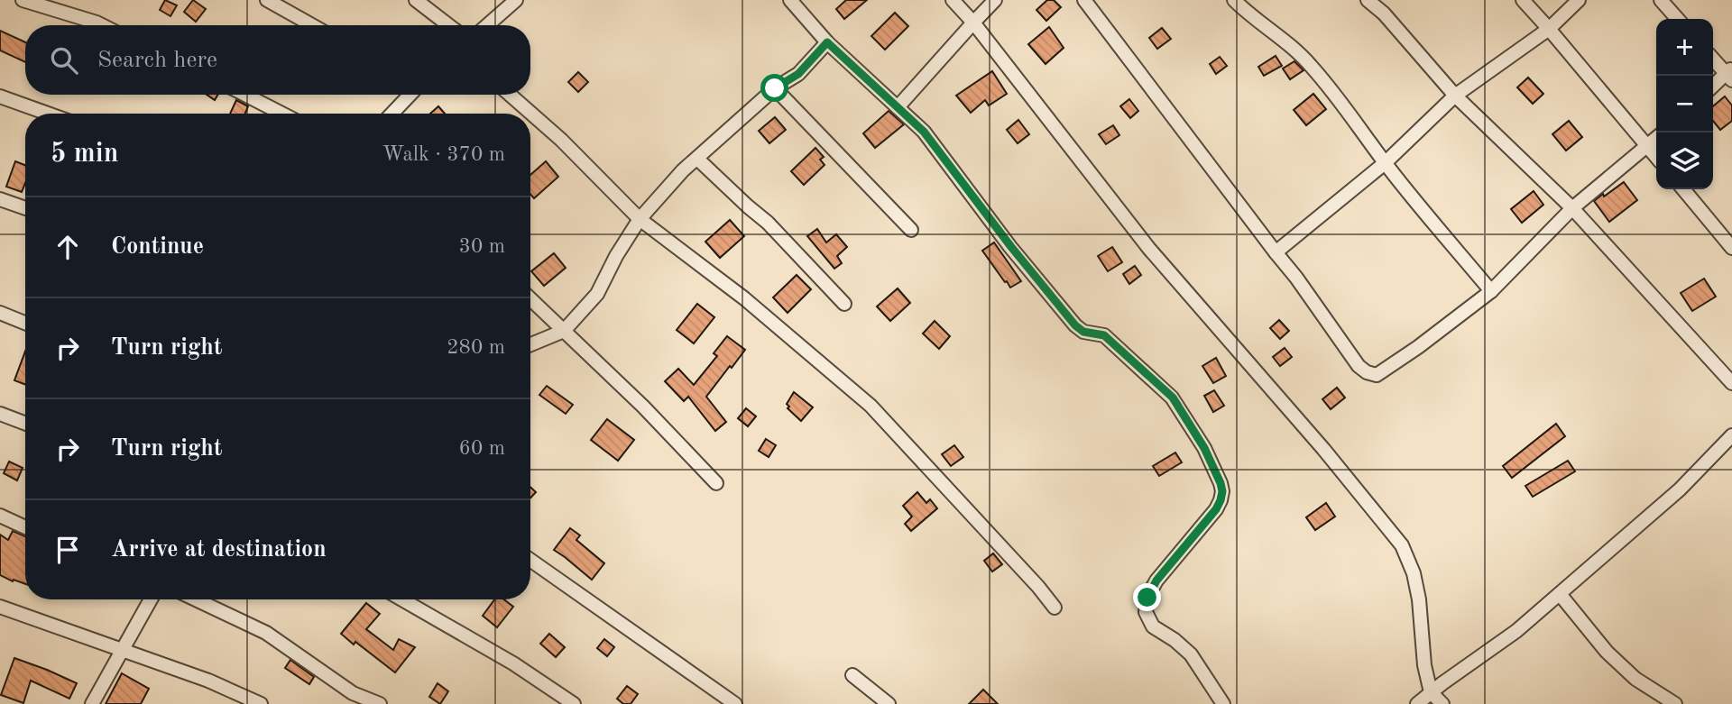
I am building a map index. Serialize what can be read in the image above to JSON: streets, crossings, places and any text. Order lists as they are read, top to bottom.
{
  "page": {
    "map_buttons": ["+", "−"],
    "search": "Search here",
    "heading": ["5 min", "Walk · 370 m"],
    "list": [
      ["Continue", "30 m"],
      ["Turn right", "280 m"],
      ["Turn right", "60 m"],
      "Arrive at destination"
    ]
  }
}
